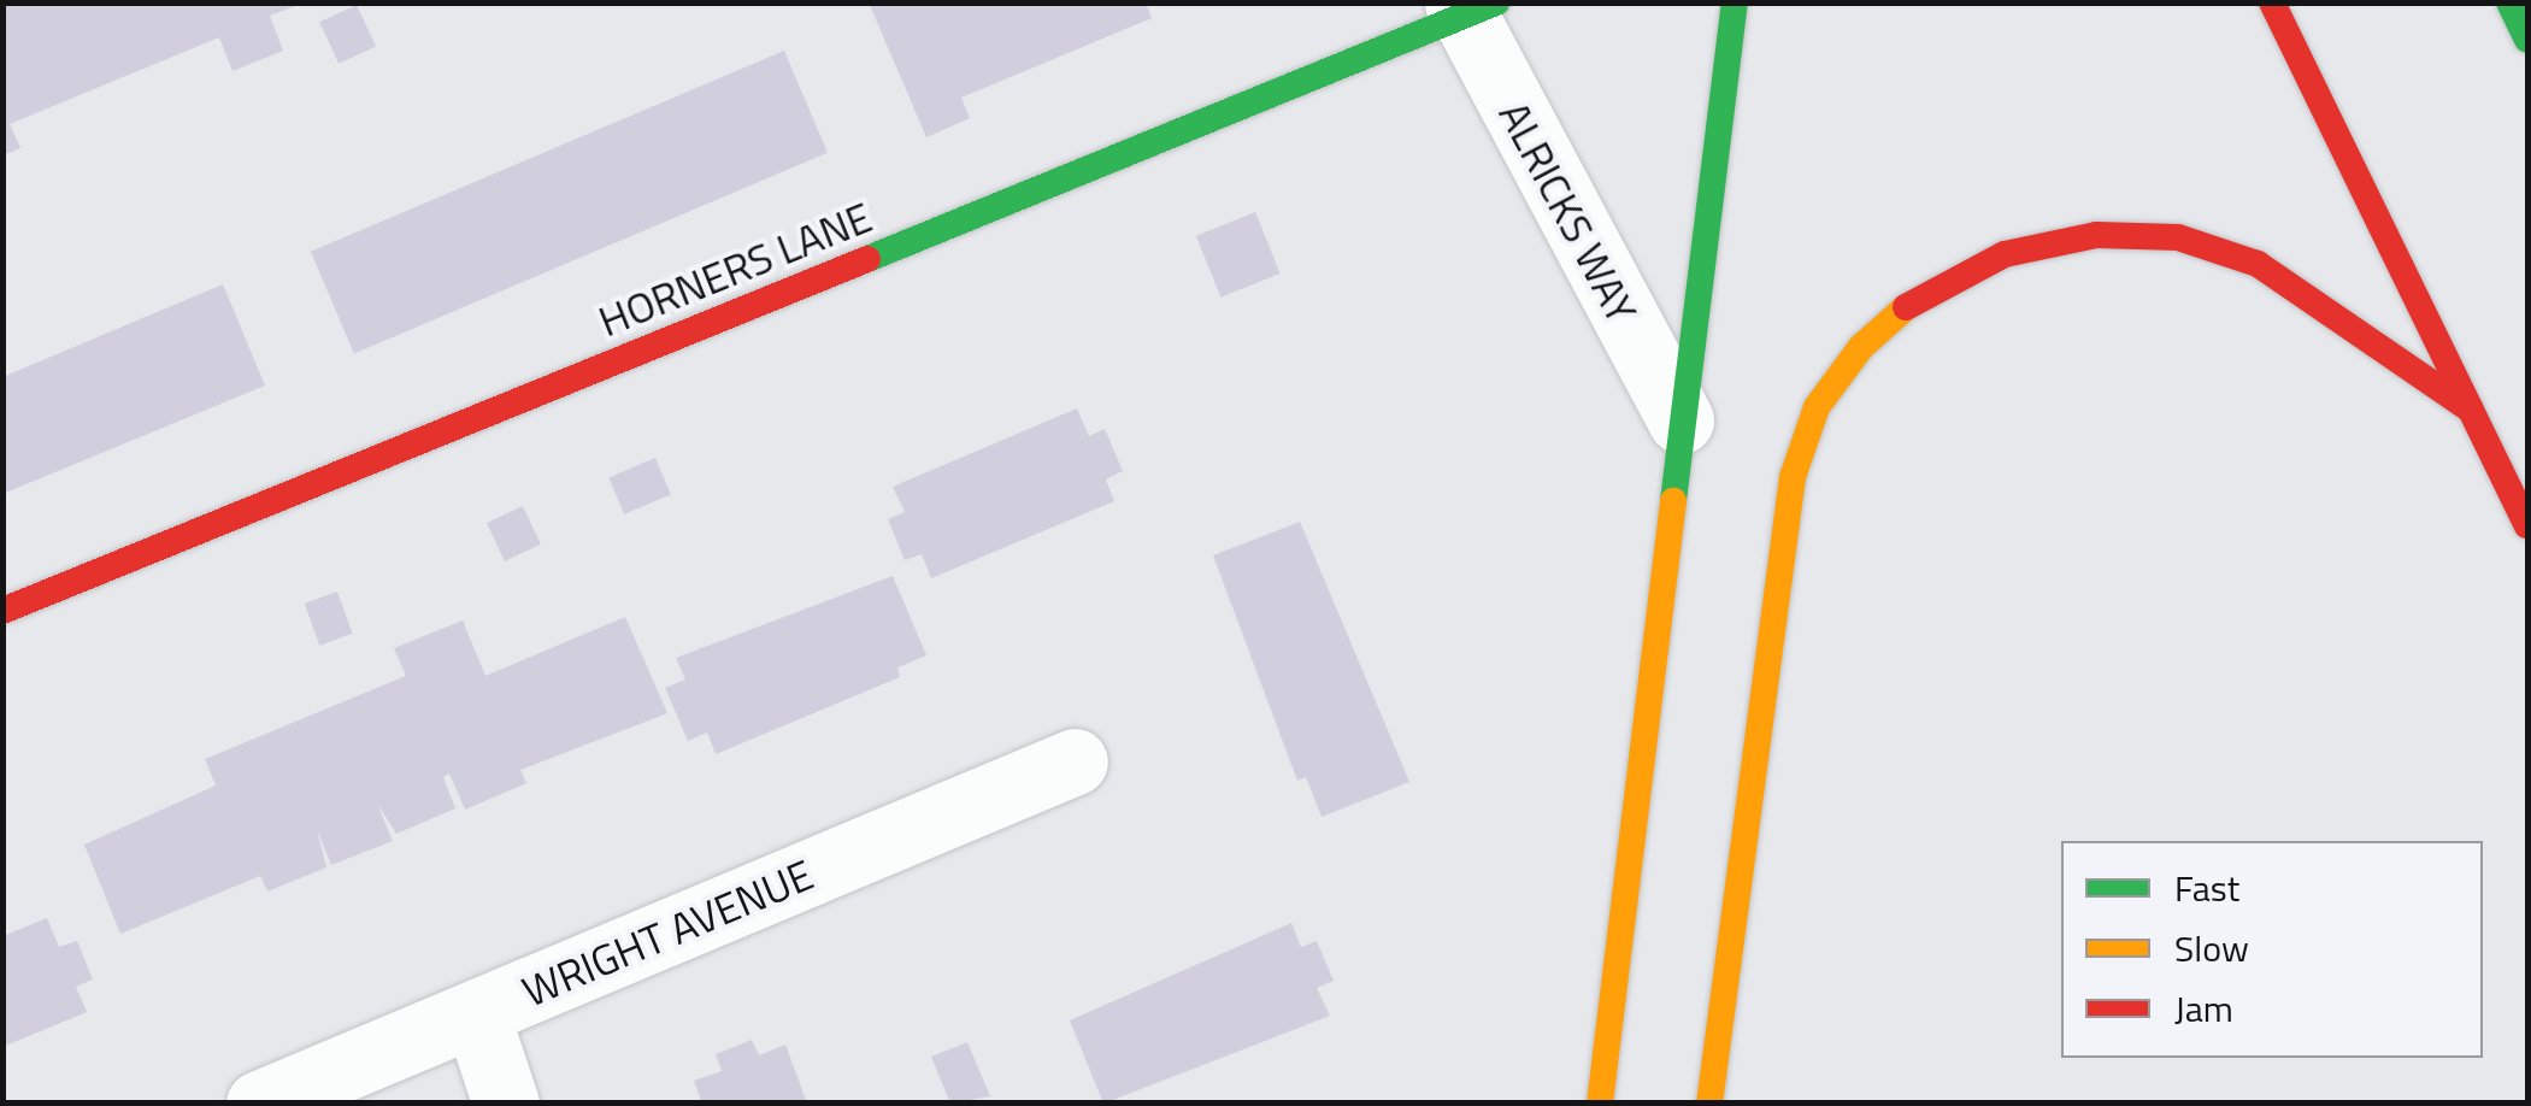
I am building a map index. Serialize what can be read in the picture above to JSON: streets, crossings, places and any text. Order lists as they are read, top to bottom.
{
  "streets": {
    "main road": ["HORNERS LANE"],
    "street": ["ALRICKS WAY", "WRIGHT AVENUE"]
  },
  "crossings": [
    ["ALRICKS WAY", "HORNERS LANE"]
  ],
  "legend": ["Fast", "Slow", "Jam"]
}
